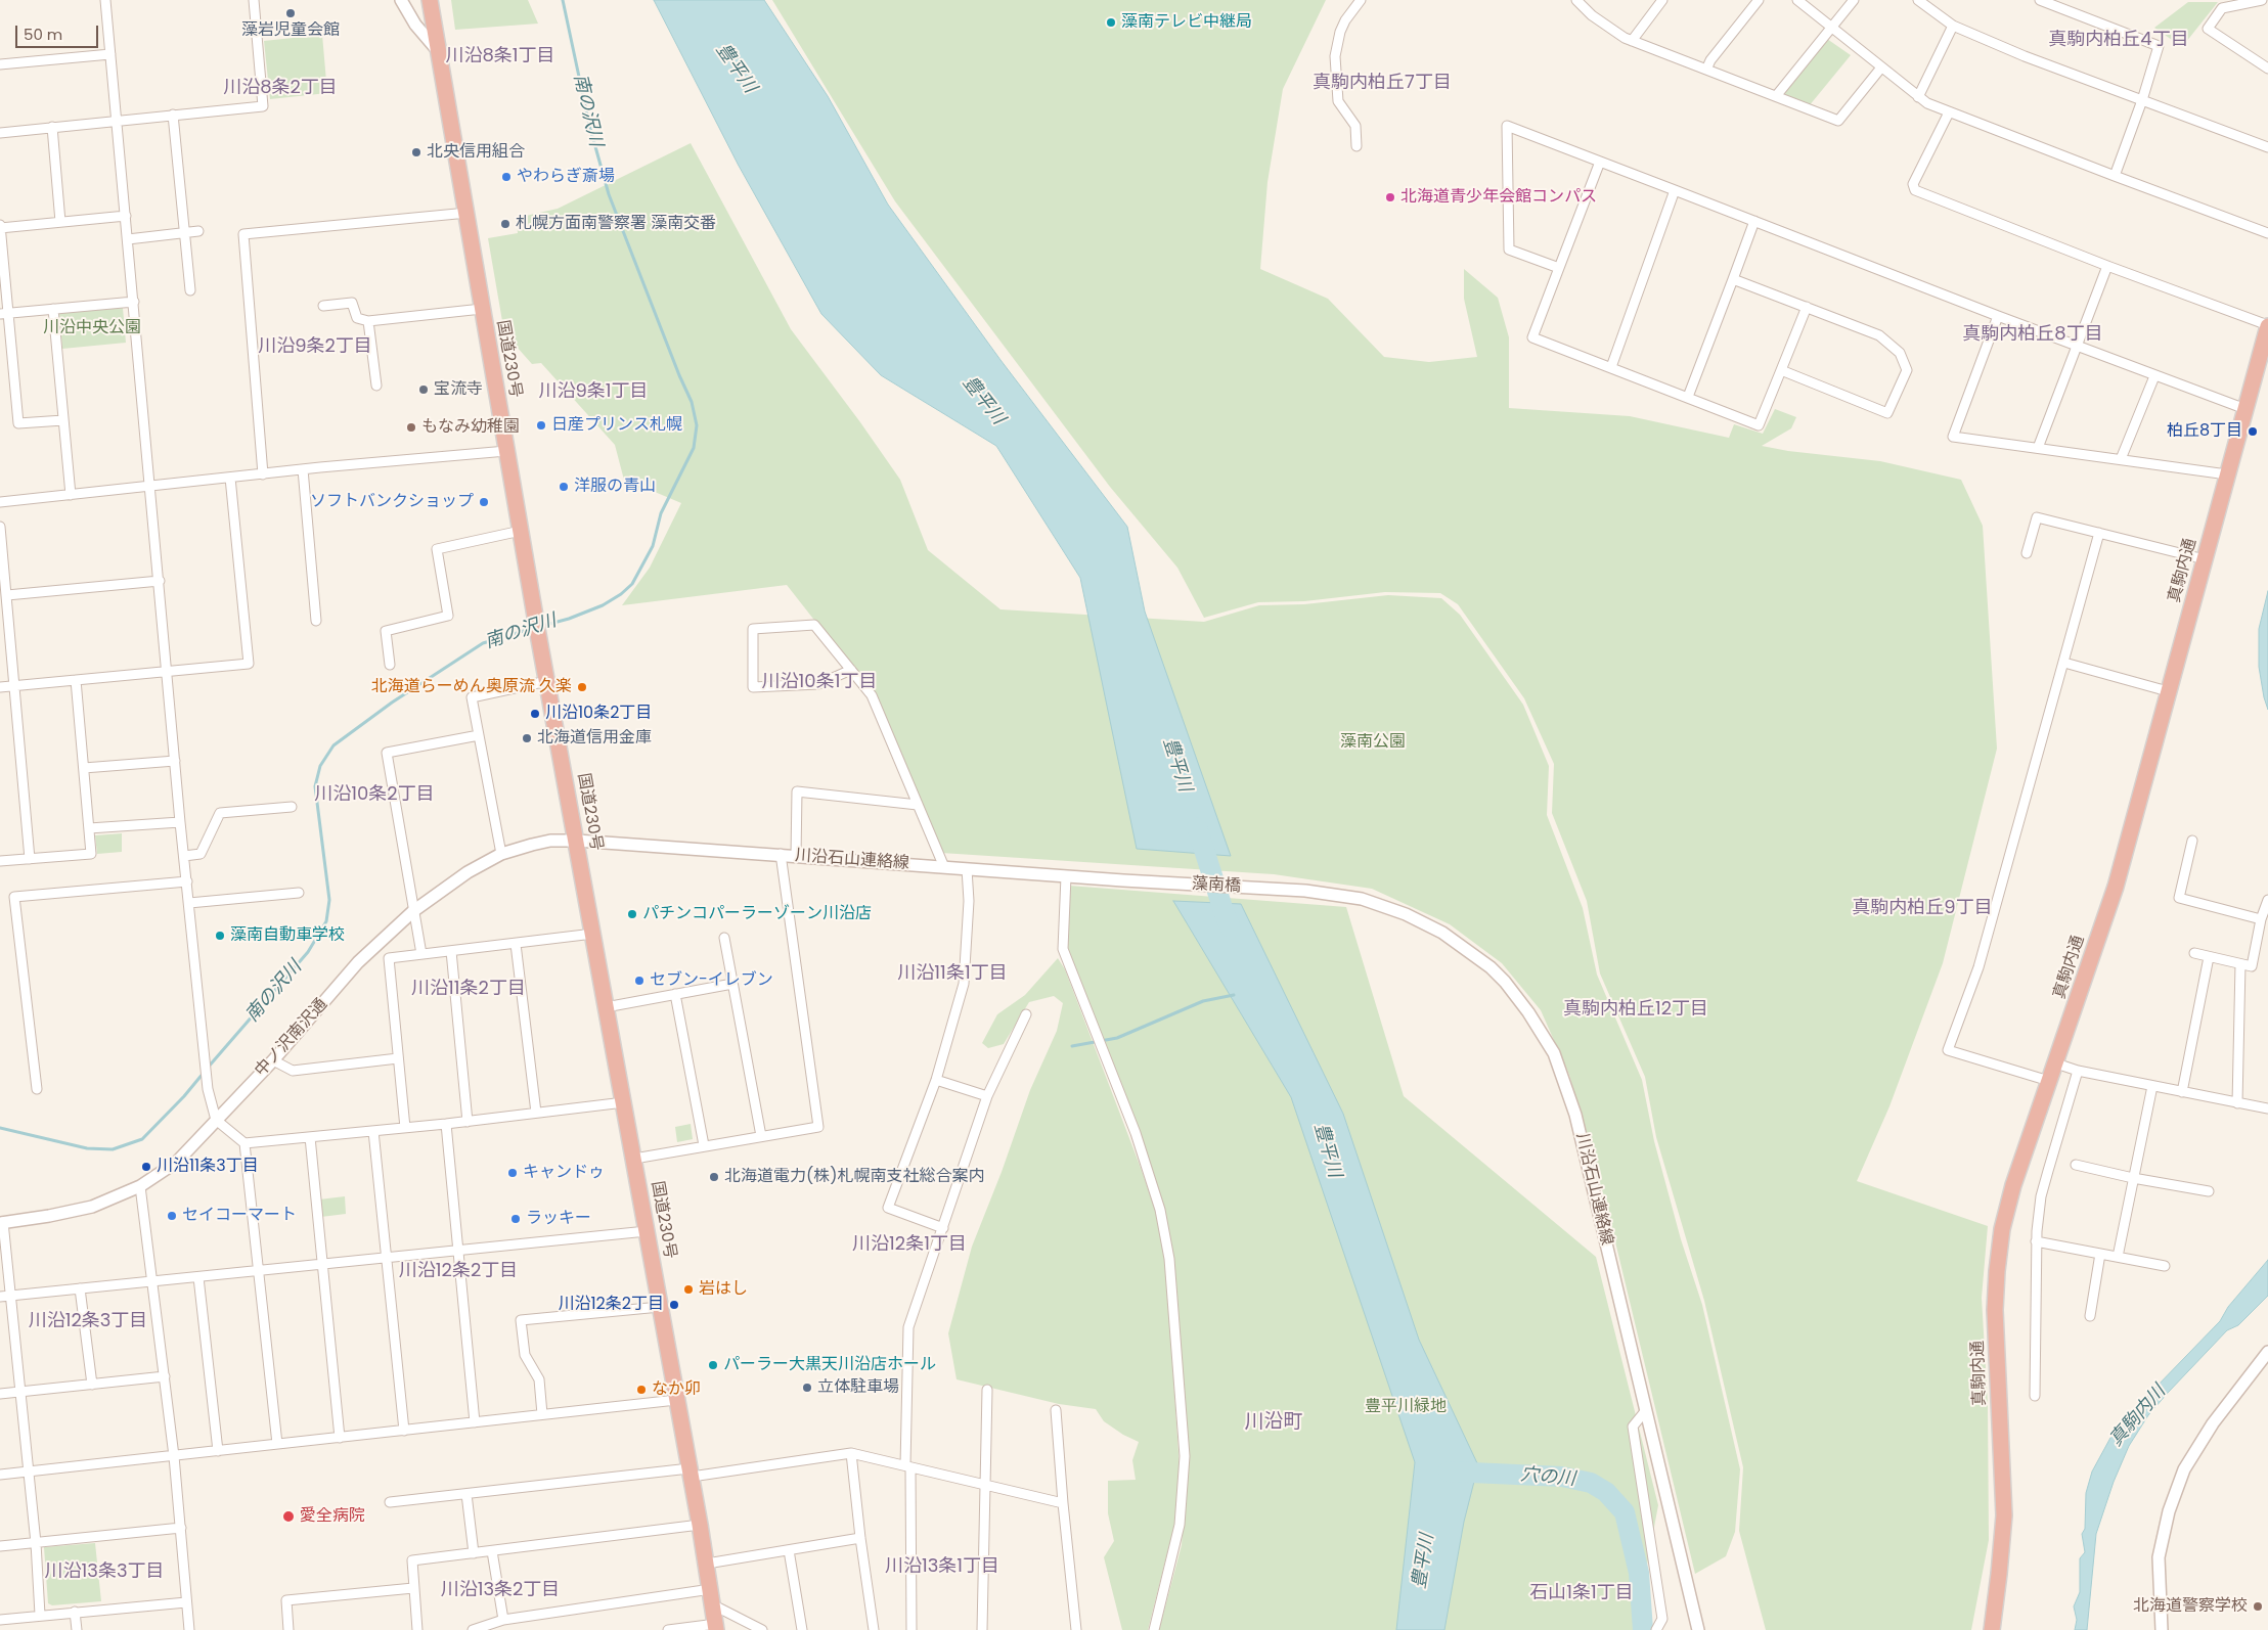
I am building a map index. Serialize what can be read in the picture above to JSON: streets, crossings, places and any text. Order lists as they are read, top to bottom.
{
  "streets": {
    "highway": ["国道230号", "真駒内通"],
    "street": ["川沿石山連絡線", "藻南橋", "中ノ沢南沢通"]
  },
  "crossings": [
    ["国道230号", "川沿石山連絡線"],
    ["国道230号", "中ノ沢南沢通"],
    ["川沿石山連絡線", "藻南橋"],
    ["川沿石山連絡線", "中ノ沢南沢通"]
  ],
  "districts": [
    "真駒内柏丘4丁目",
    "川沿8条1丁目",
    "真駒内柏丘7丁目",
    "川沿8条2丁目",
    "真駒内柏丘8丁目",
    "川沿9条2丁目",
    "川沿9条1丁目",
    "川沿10条1丁目",
    "川沿10条2丁目",
    "真駒内柏丘9丁目",
    "川沿11条1丁目",
    "川沿11条2丁目",
    "真駒内柏丘12丁目",
    "川沿12条1丁目",
    "川沿12条2丁目",
    "川沿12条3丁目",
    "川沿町",
    "川沿13条1丁目",
    "川沿13条3丁目",
    "川沿13条2丁目",
    "石山1条1丁目"
  ],
  "water": [
    "豊平川",
    "南の沢川",
    "真駒内川",
    "穴の川"
  ],
  "parks": ["川沿中央公園", "藻南公園", "豊平川緑地"],
  "places": [
    "藻岩児童会館",
    "藻南テレビ中継局",
    "北央信用組合",
    "やわらぎ斎場",
    "北海道青少年会館コンパス",
    "札幌方面南警察署 藻南交番",
    "宝流寺",
    "日産プリンス札幌",
    "もなみ幼稚園",
    "柏丘8丁目",
    "洋服の青山",
    "ソフトバンクショップ",
    "北海道らーめん奥原流 久楽",
    "川沿10条2丁目",
    "北海道信用金庫",
    "パチンコパーラーゾーン川沿店",
    "藻南自動車学校",
    "セブン-イレブン",
    "川沿11条3丁目",
    "キャンドゥ",
    "北海道電力(株)札幌南支社総合案内",
    "セイコーマート",
    "ラッキー",
    "岩はし",
    "川沿12条2丁目",
    "パーラー大黒天川沿店ホール",
    "立体駐車場",
    "なか卯",
    "愛全病院",
    "北海道警察学校"
  ],
  "scale_bar": "50 m"
}
